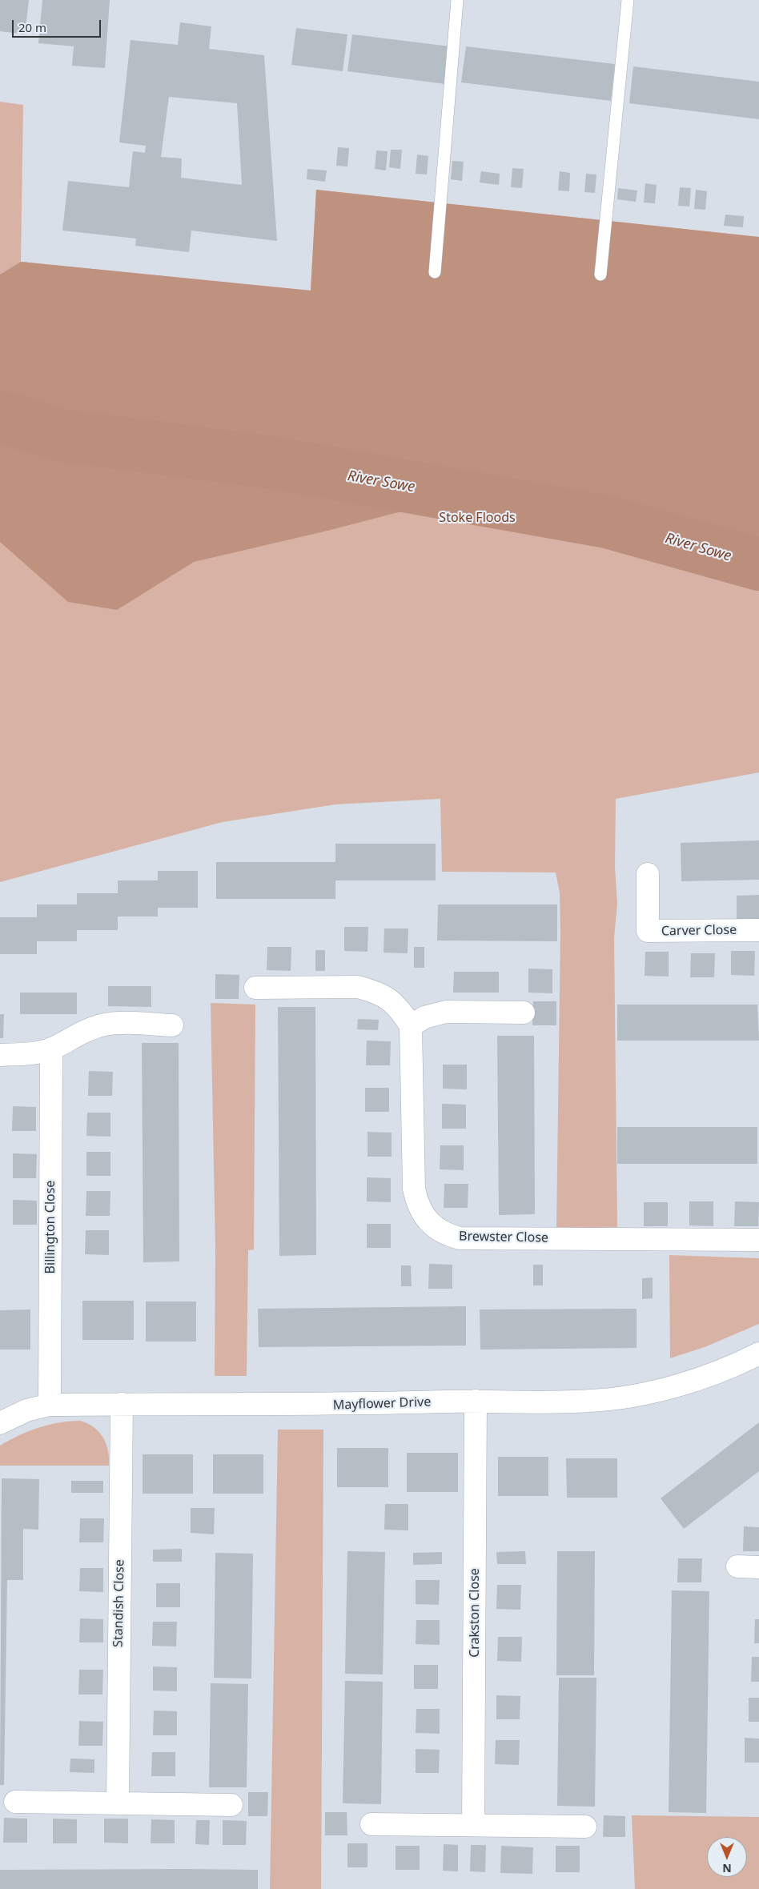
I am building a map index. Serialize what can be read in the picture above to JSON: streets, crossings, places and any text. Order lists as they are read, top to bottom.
{
  "streets": {
    "street": [
      "Carver Close",
      "Billington Close",
      "Brewster Close",
      "Mayflower Drive",
      "Standish Close",
      "Crakston Close"
    ]
  },
  "crossings": [
    ["Billington Close", "Mayflower Drive"],
    ["Mayflower Drive", "Standish Close"],
    ["Mayflower Drive", "Crakston Close"]
  ],
  "water": ["River Sowe"],
  "parks": ["Stoke Floods"],
  "scale_bar": "20 m",
  "north": "bottom"
}
